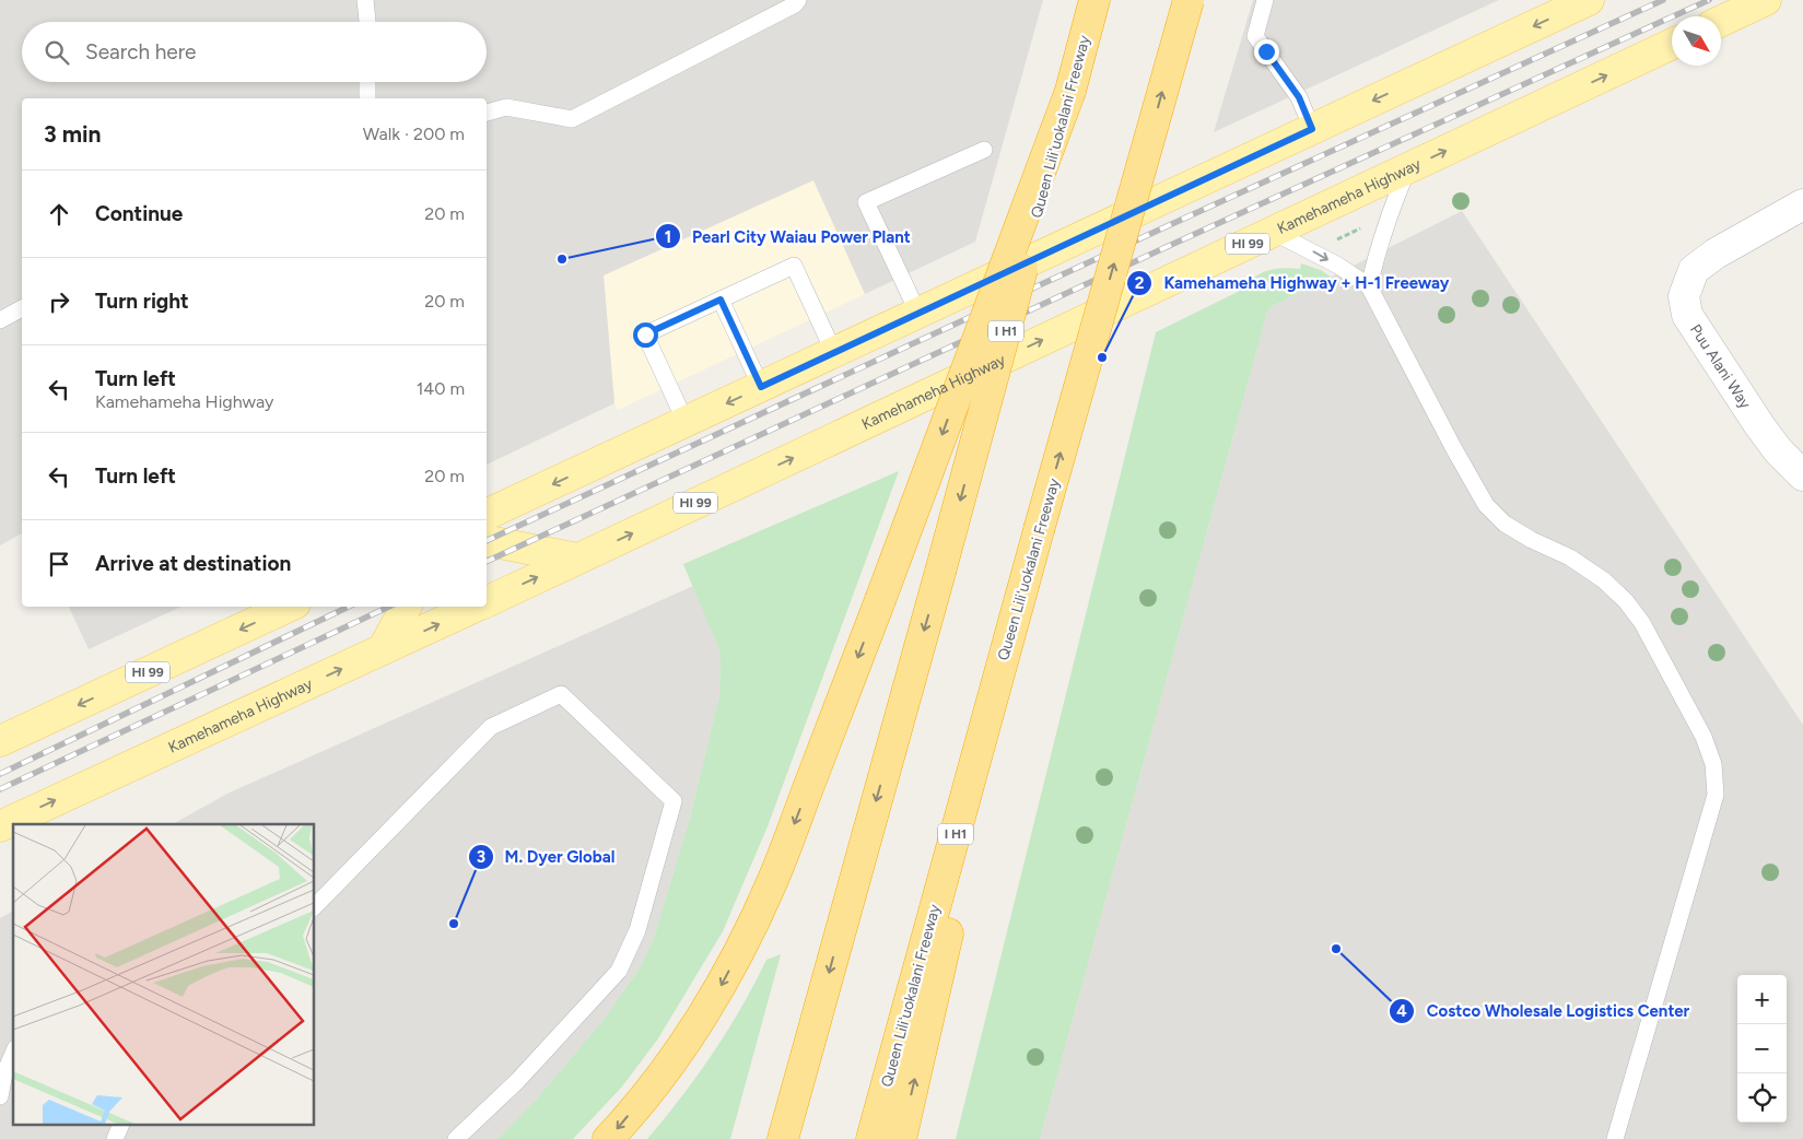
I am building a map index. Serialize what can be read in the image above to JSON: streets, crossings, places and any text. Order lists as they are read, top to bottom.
{
  "streets": {
    "highway": ["Queen Liliʻuokalani Freeway", "I H1"],
    "main road": ["Kamehameha Highway", "HI 99"],
    "street": ["Puu Alani Way"]
  },
  "places": [
    "Pearl City Waiau Power Plant",
    "Kamehameha Highway + H-1 Freeway",
    "M. Dyer Global",
    "Costco Wholesale Logistics Center"
  ],
  "north": "bottom right",
  "page": {
    "search": "Search here",
    "heading": ["3 min", "Walk · 200 m"],
    "list": [
      ["Continue", "20 m"],
      ["Turn right", "20 m"],
      ["Turn left", "Kamehameha Highway", "140 m"],
      ["Turn left", "20 m"],
      "Arrive at destination"
    ],
    "map_buttons": ["+", "−"]
  }
}
